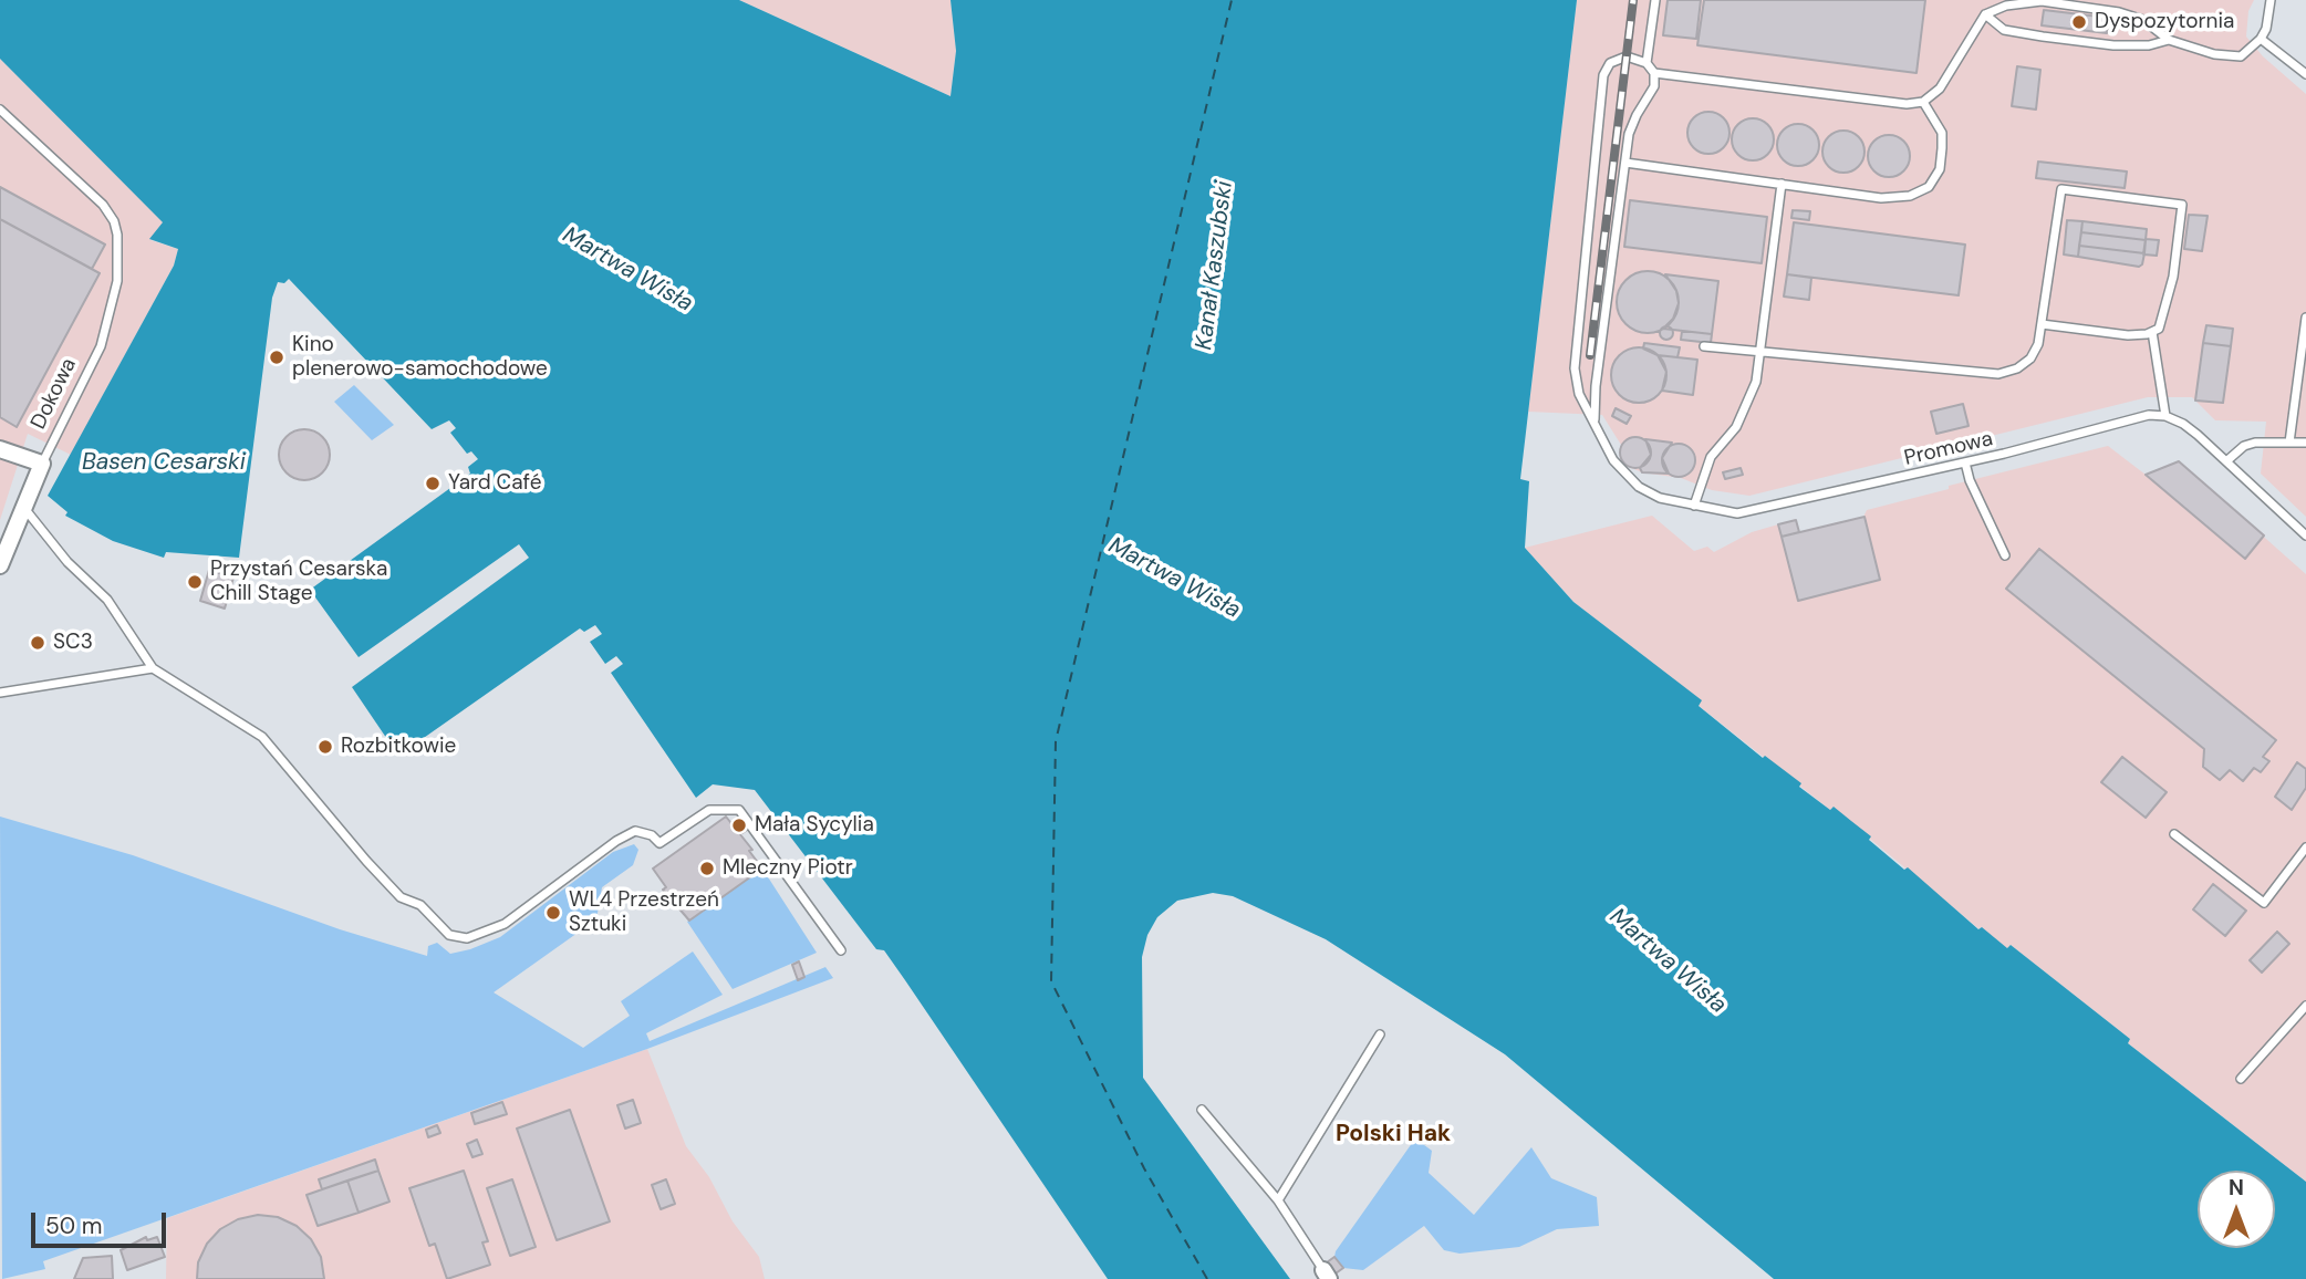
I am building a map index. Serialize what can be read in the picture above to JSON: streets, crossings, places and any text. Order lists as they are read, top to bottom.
{
  "streets": {
    "street": ["Dokowa"],
    "lane": ["Promowa"]
  },
  "districts": ["Polski Hak"],
  "water": ["Kanał Kaszubski", "Martwa Wisła", "Basen Cesarski"],
  "places": [
    "Dyspozytornia",
    "Kino plenerowo-samochodowe",
    "Yard Café",
    "Przystań Cesarska Chill Stage",
    "SC3",
    "Rozbitkowie",
    "Mała Sycylia",
    "Mleczny Piotr",
    "WL4 Przestrzeń Sztuki"
  ],
  "scale_bar": "50 m",
  "north": "top"
}
